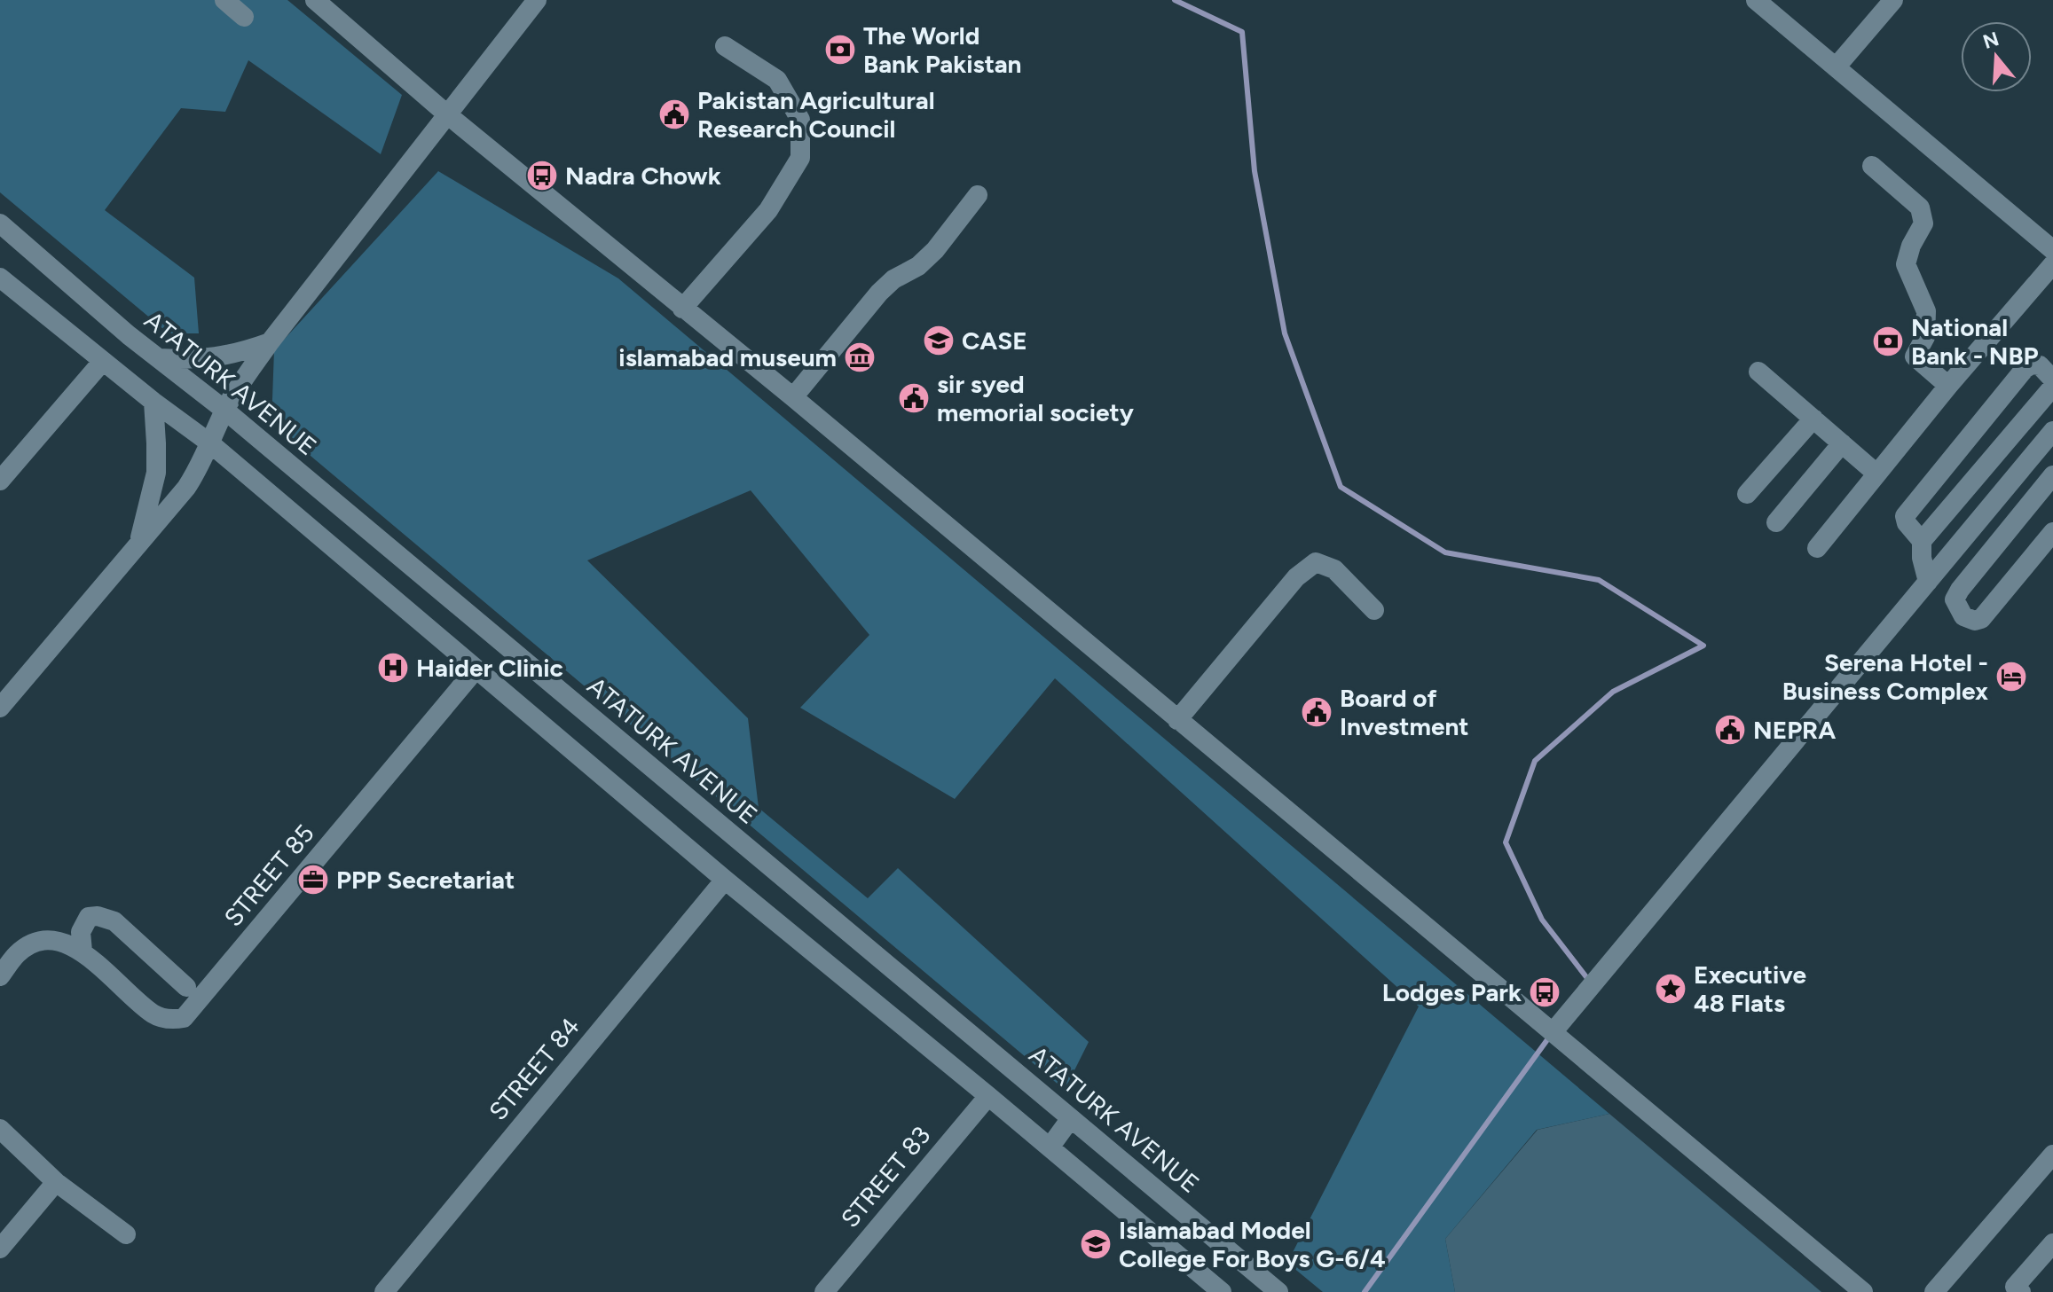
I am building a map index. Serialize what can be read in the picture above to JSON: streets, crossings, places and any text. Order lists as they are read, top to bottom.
{
  "streets": {
    "street": [
      "ATATURK AVENUE",
      "STREET 85",
      "STREET 84",
      "STREET 83"
    ]
  },
  "places": {
    "bank": ["The World Bank Pakistan", "National Bank - NBP"],
    "public building": [
      "Pakistan Agricultural Research Council",
      "sir syed memorial society",
      "Board of Investment",
      "NEPRA"
    ],
    "bus stop": ["Nadra Chowk", "Lodges Park"],
    "school or university": ["CASE", "Islamabad Model College For Boys G-6/4"],
    "museum": ["islamabad museum"],
    "hospital": ["Haider Clinic"],
    "hotel": ["Serena Hotel - Business Complex"],
    "office": ["PPP Secretariat"],
    "place": ["Executive 48 Flats"]
  },
  "north": "top"
}
